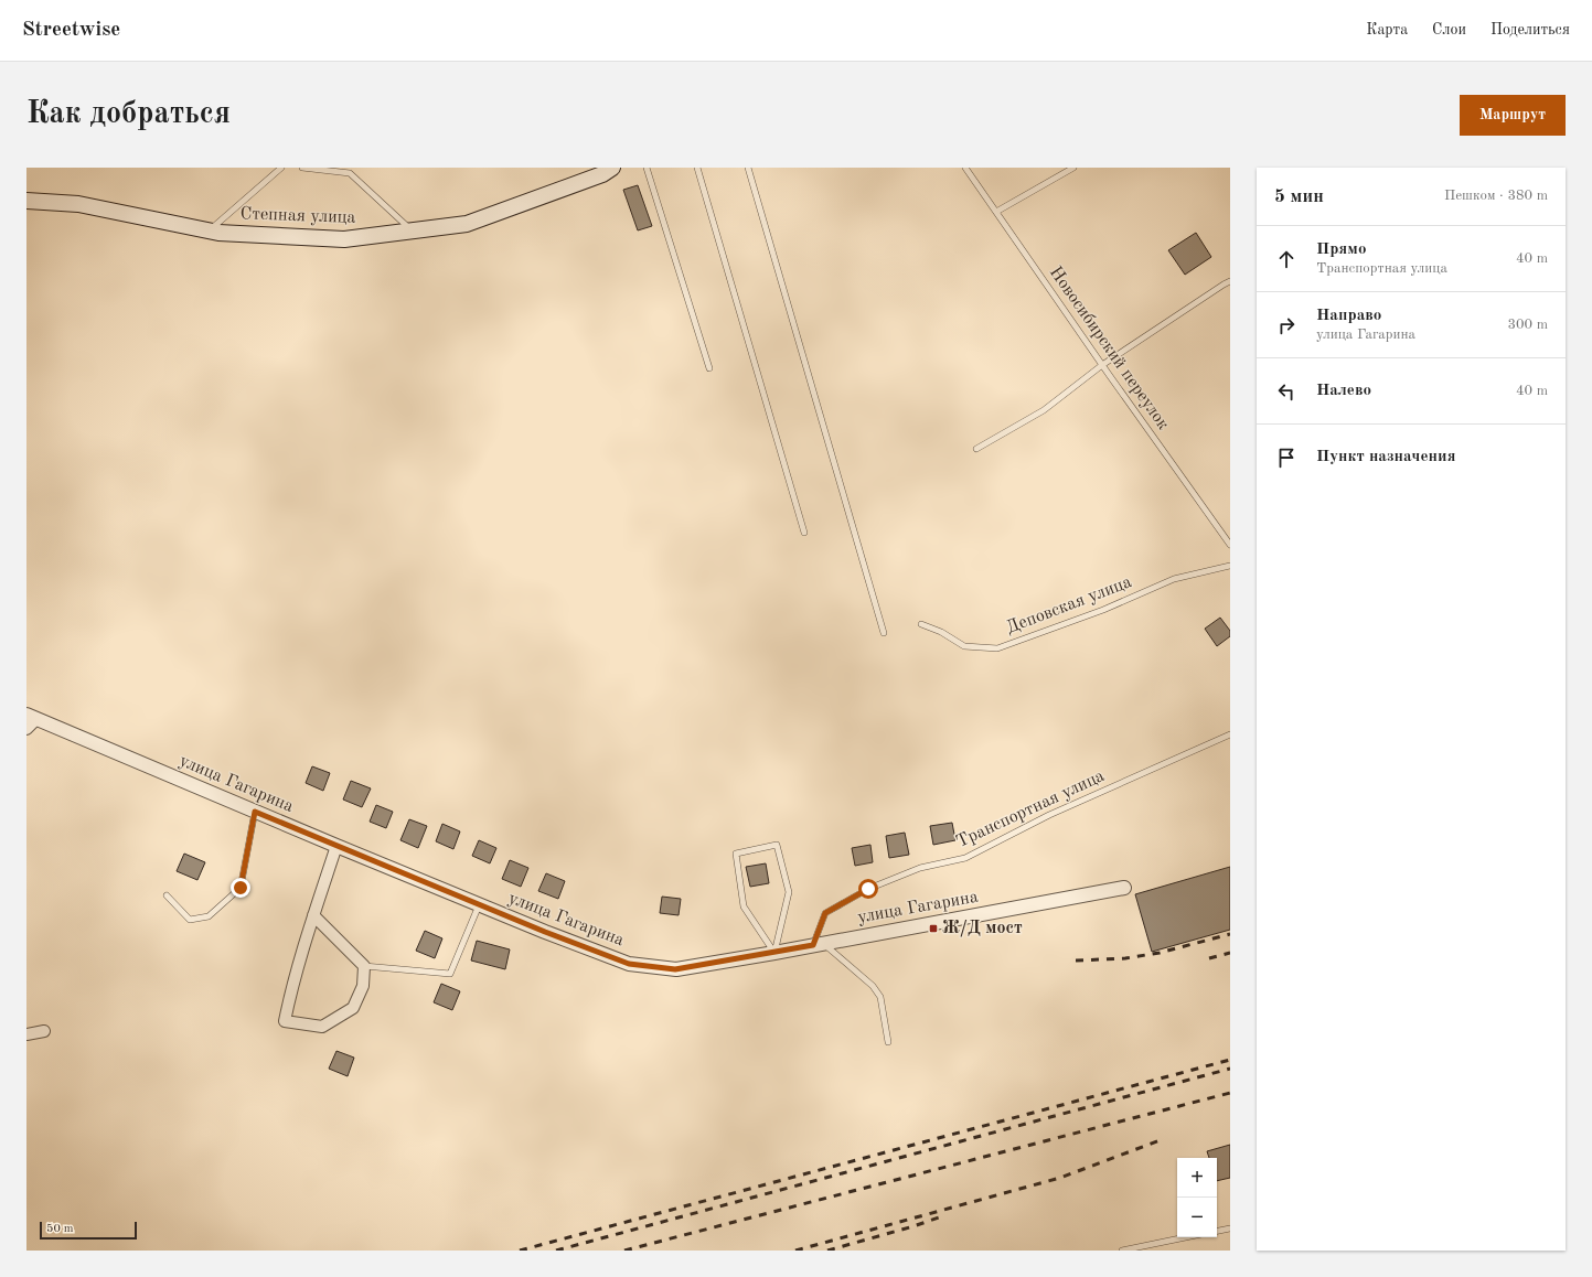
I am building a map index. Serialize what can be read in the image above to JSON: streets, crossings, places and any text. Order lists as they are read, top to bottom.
{
  "streets": {
    "main road": ["Степная улица"],
    "street": ["улица Гагарина"],
    "lane": ["Новосибирский переулок", "Деповская улица", "Транспортная улица"]
  },
  "crossings": [
    ["улица Гагарина", "Транспортная улица"]
  ],
  "places": {
    "transit": ["Ж/Д мост"]
  },
  "scale_bar": "50 m",
  "page": {
    "header": "Streetwise",
    "nav": ["Карта", "Слои", "Поделиться"],
    "buttons": "Маршрут",
    "title": "Как добраться",
    "heading": ["5 мин", "Пешком · 380 m"],
    "list": [
      ["Прямо", "Транспортная улица", "40 m"],
      ["Направо", "улица Гагарина", "300 m"],
      ["Налево", "40 m"],
      "Пункт назначения"
    ],
    "map_buttons": ["+", "−"],
    "scale": "50 m"
  }
}
